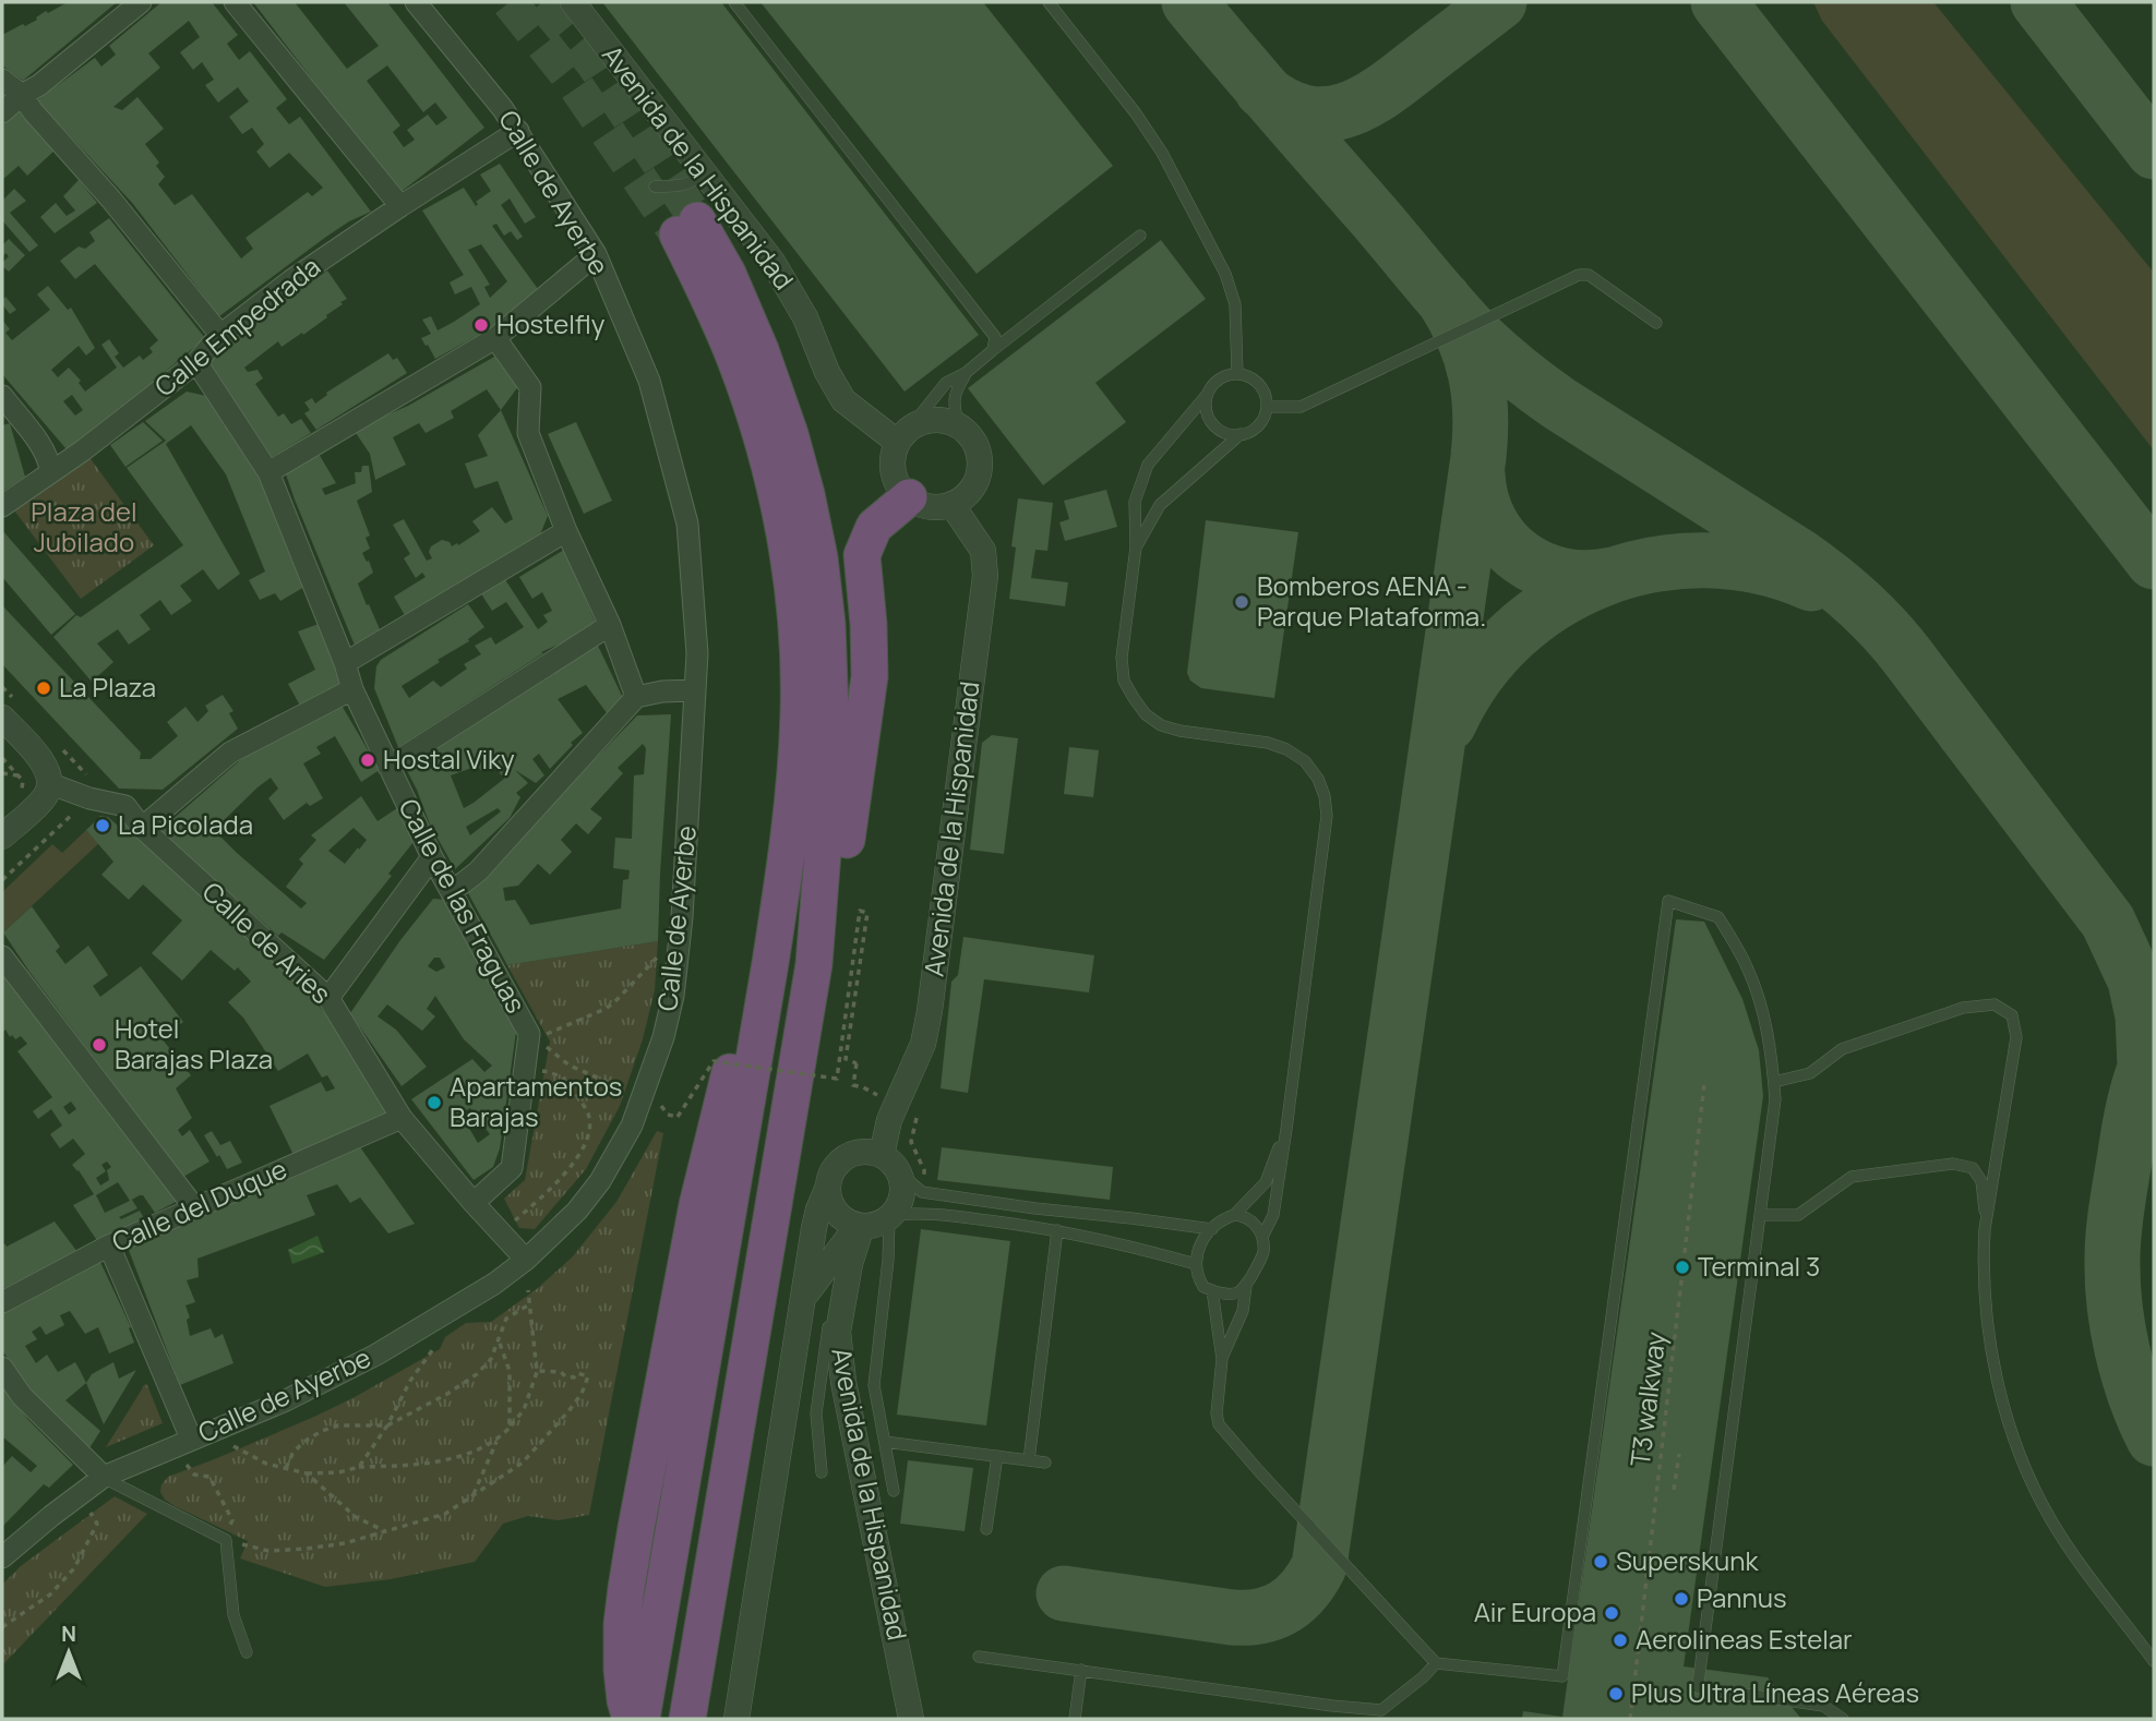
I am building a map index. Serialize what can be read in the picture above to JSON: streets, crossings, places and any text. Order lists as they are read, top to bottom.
{
  "streets": {
    "street": [
      "Avenida de la Hispanidad",
      "Calle de Ayerbe",
      "Calle Empedrada",
      "Calle de las Fraguas",
      "Calle de Aries",
      "Calle del Duque"
    ],
    "path": ["T3 walkway"]
  },
  "crossings": [
    ["Calle de Ayerbe", "Calle Empedrada"],
    ["Calle de Ayerbe", "Calle de Aries"],
    ["Calle Empedrada", "Calle de las Fraguas"],
    ["Calle de las Fraguas", "Calle de Aries"],
    ["Calle de Aries", "Calle del Duque"]
  ],
  "parks": ["Plaza del Jubilado"],
  "places": [
    "Hostelfly",
    "Bomberos AENA - Parque Plataforma.",
    "La Plaza",
    "Hostal Viky",
    "La Picolada",
    "Hotel Barajas Plaza",
    "Apartamentos Barajas",
    "Terminal 3",
    "Superskunk",
    "Pannus",
    "Air Europa",
    "Aerolineas Estelar",
    "Plus Ultra Líneas Aéreas"
  ],
  "north": "top"
}
